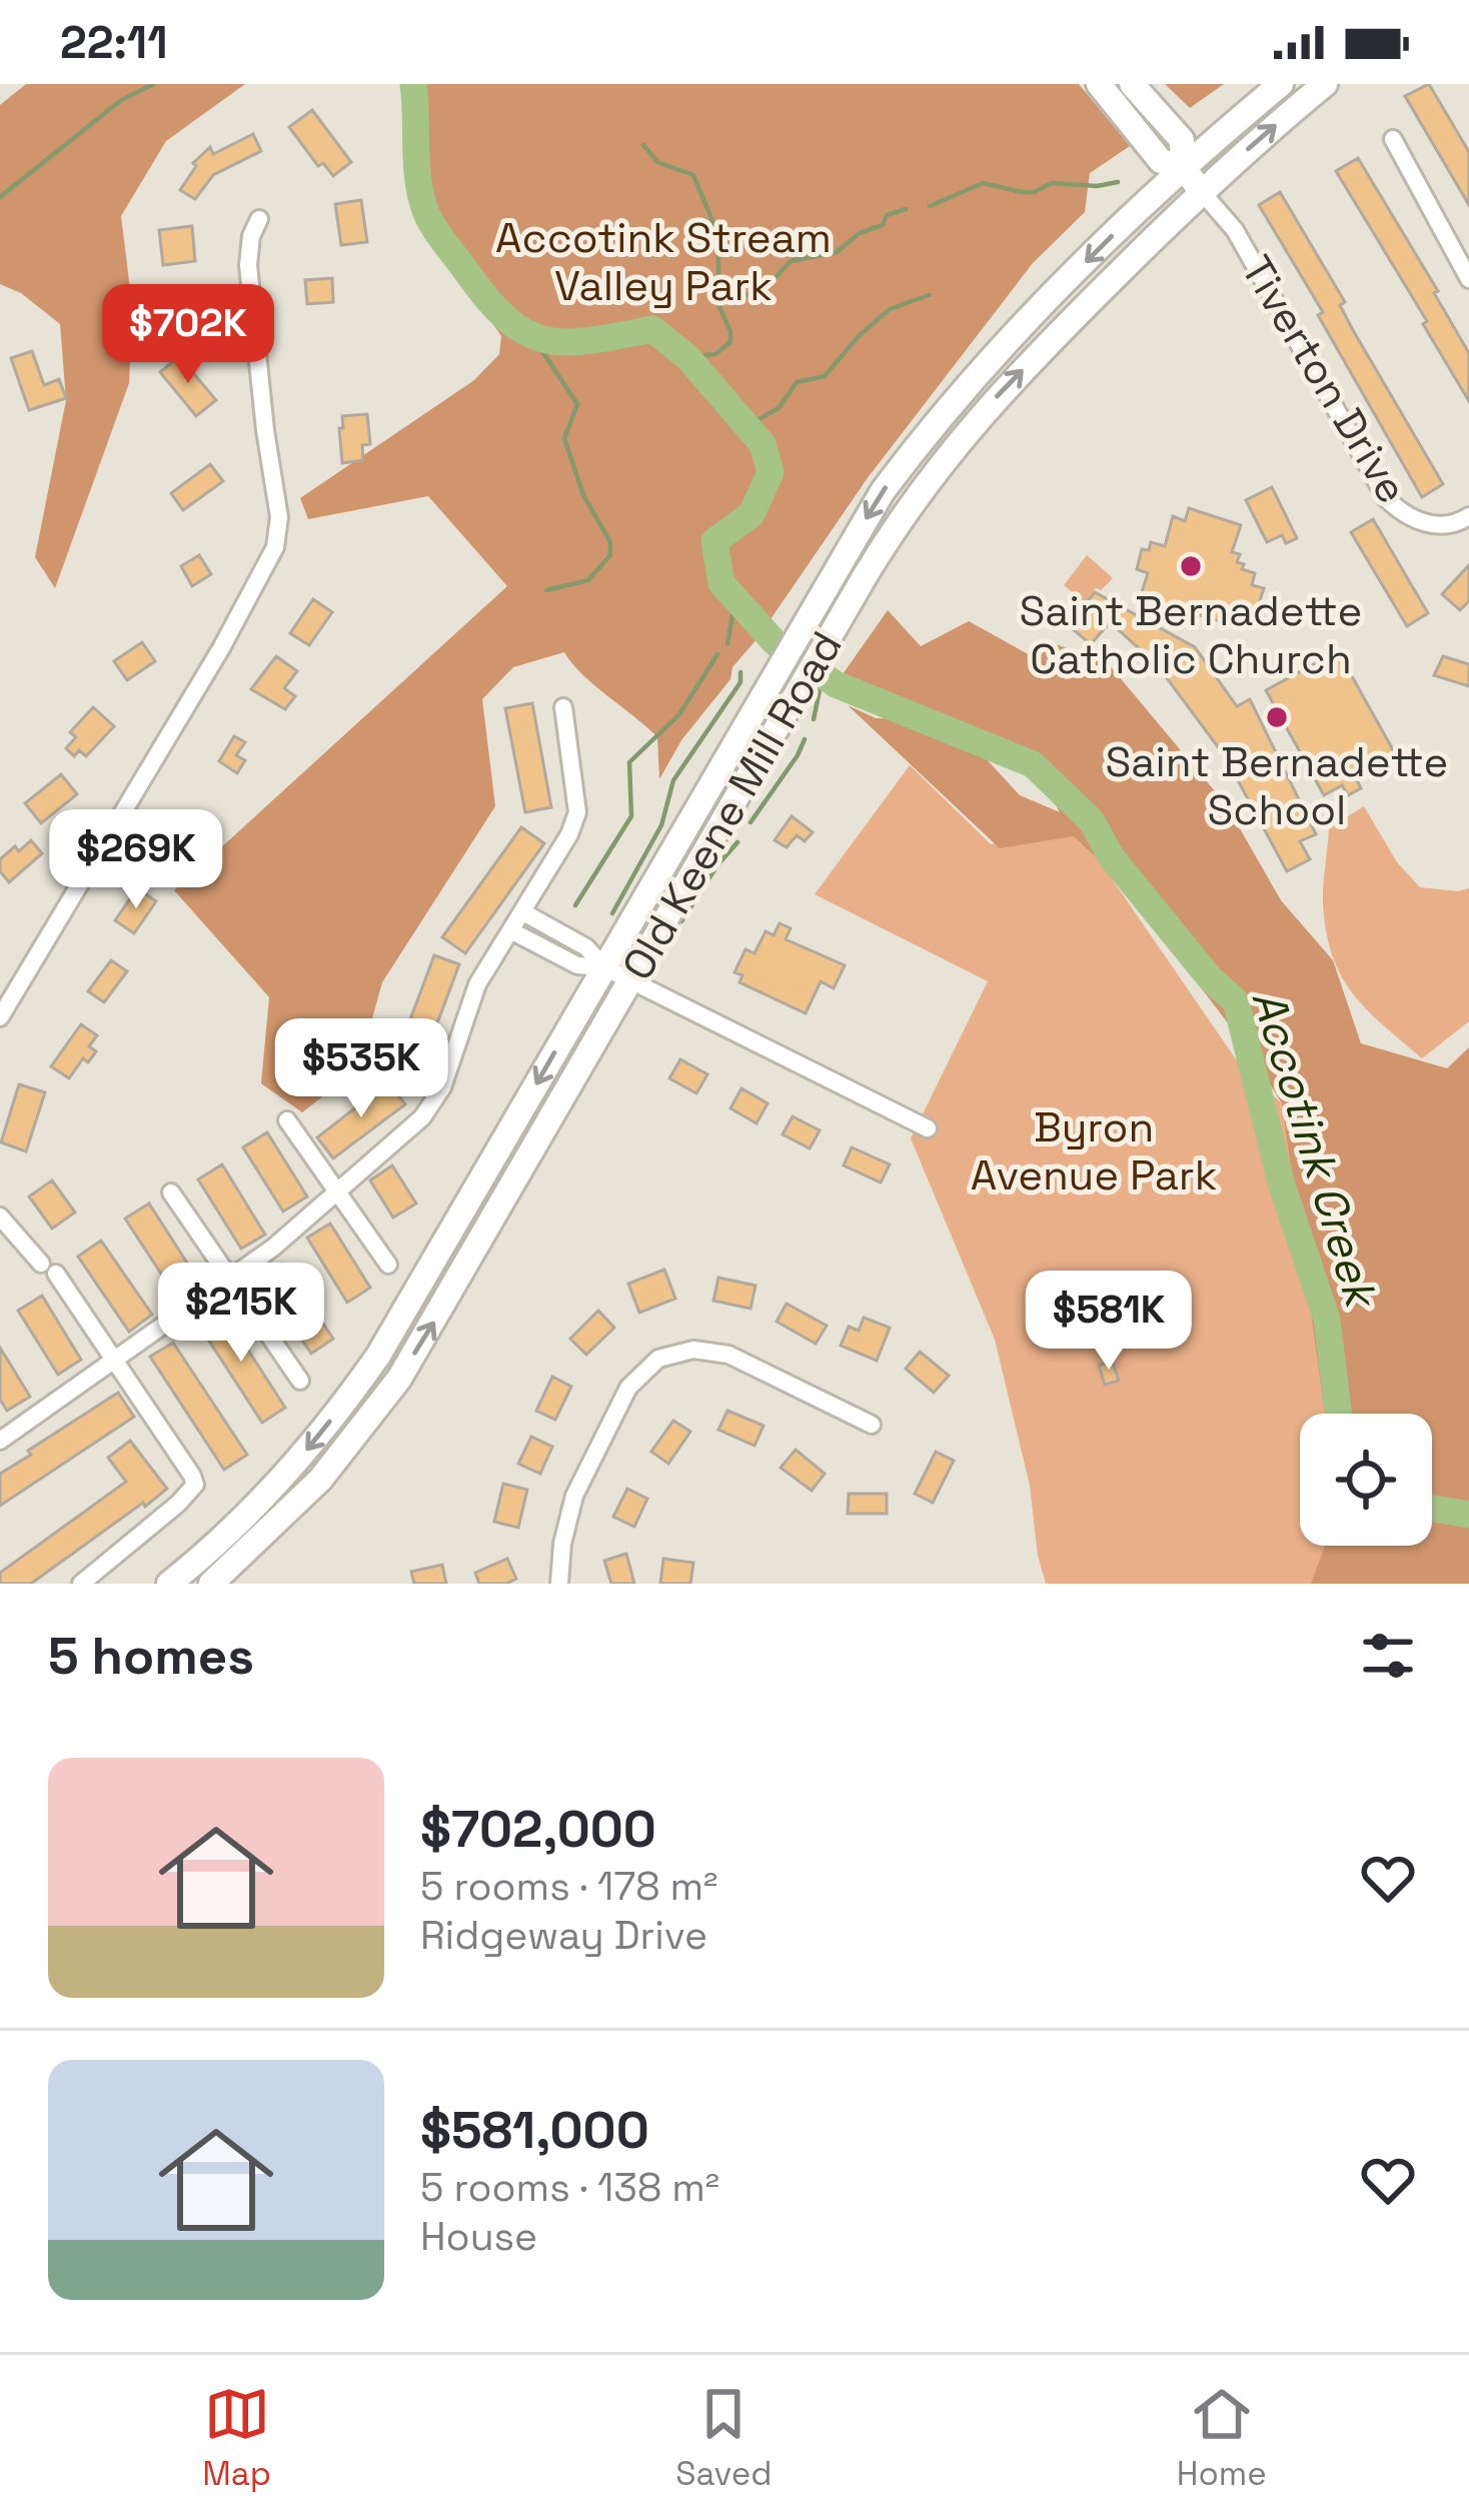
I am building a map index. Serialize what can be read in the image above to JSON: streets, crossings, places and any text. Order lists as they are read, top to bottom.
{
  "streets": {
    "main road": ["Old Keene Mill Road"],
    "street": ["Tiverton Drive"]
  },
  "crossings": [
    ["Tiverton Drive", "Old Keene Mill Road"]
  ],
  "water": ["Accotink Creek"],
  "parks": ["Accotink Stream Valley Park", "Byron Avenue Park"],
  "places": ["Saint Bernadette Catholic Church", "Saint Bernadette School"],
  "page": {
    "status": "22:11",
    "price": [
      "$702K",
      "$269K",
      "$535K",
      "$215K",
      "$581K"
    ],
    "heading": "5 homes",
    "list": [
      {
        "name": "$702,000",
        "note": "5 rooms · 178 m² · Ridgeway Drive"
      },
      {
        "name": "$581,000",
        "note": "5 rooms · 138 m² · House"
      }
    ],
    "tabs": ["Map", "Saved", "Home"]
  }
}
